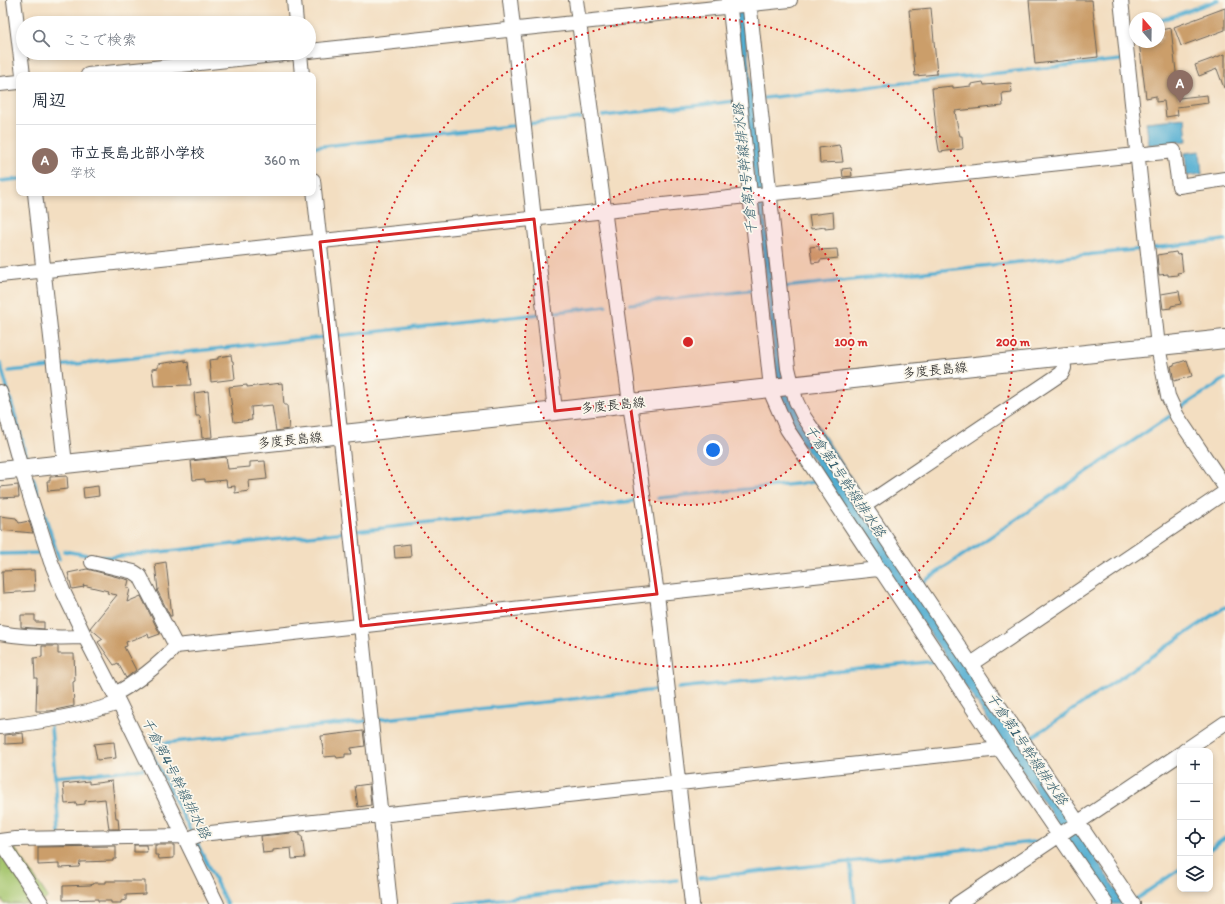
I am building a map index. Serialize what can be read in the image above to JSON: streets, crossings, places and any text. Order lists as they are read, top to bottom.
{
  "streets": {
    "main road": ["多度長島線"]
  },
  "water": ["千倉第1号幹線排水路", "千倉第4号幹線排水路"],
  "north": "top",
  "page": {
    "search": "ここで検索",
    "pins": "A",
    "heading": "周辺",
    "list": [
      {
        "mark": "A",
        "name": "市立長島北部小学校",
        "note": "学校",
        "value": "360 m"
      }
    ],
    "map_buttons": ["+", "−"]
  },
  "rings": ["100 m", "200 m"]
}
